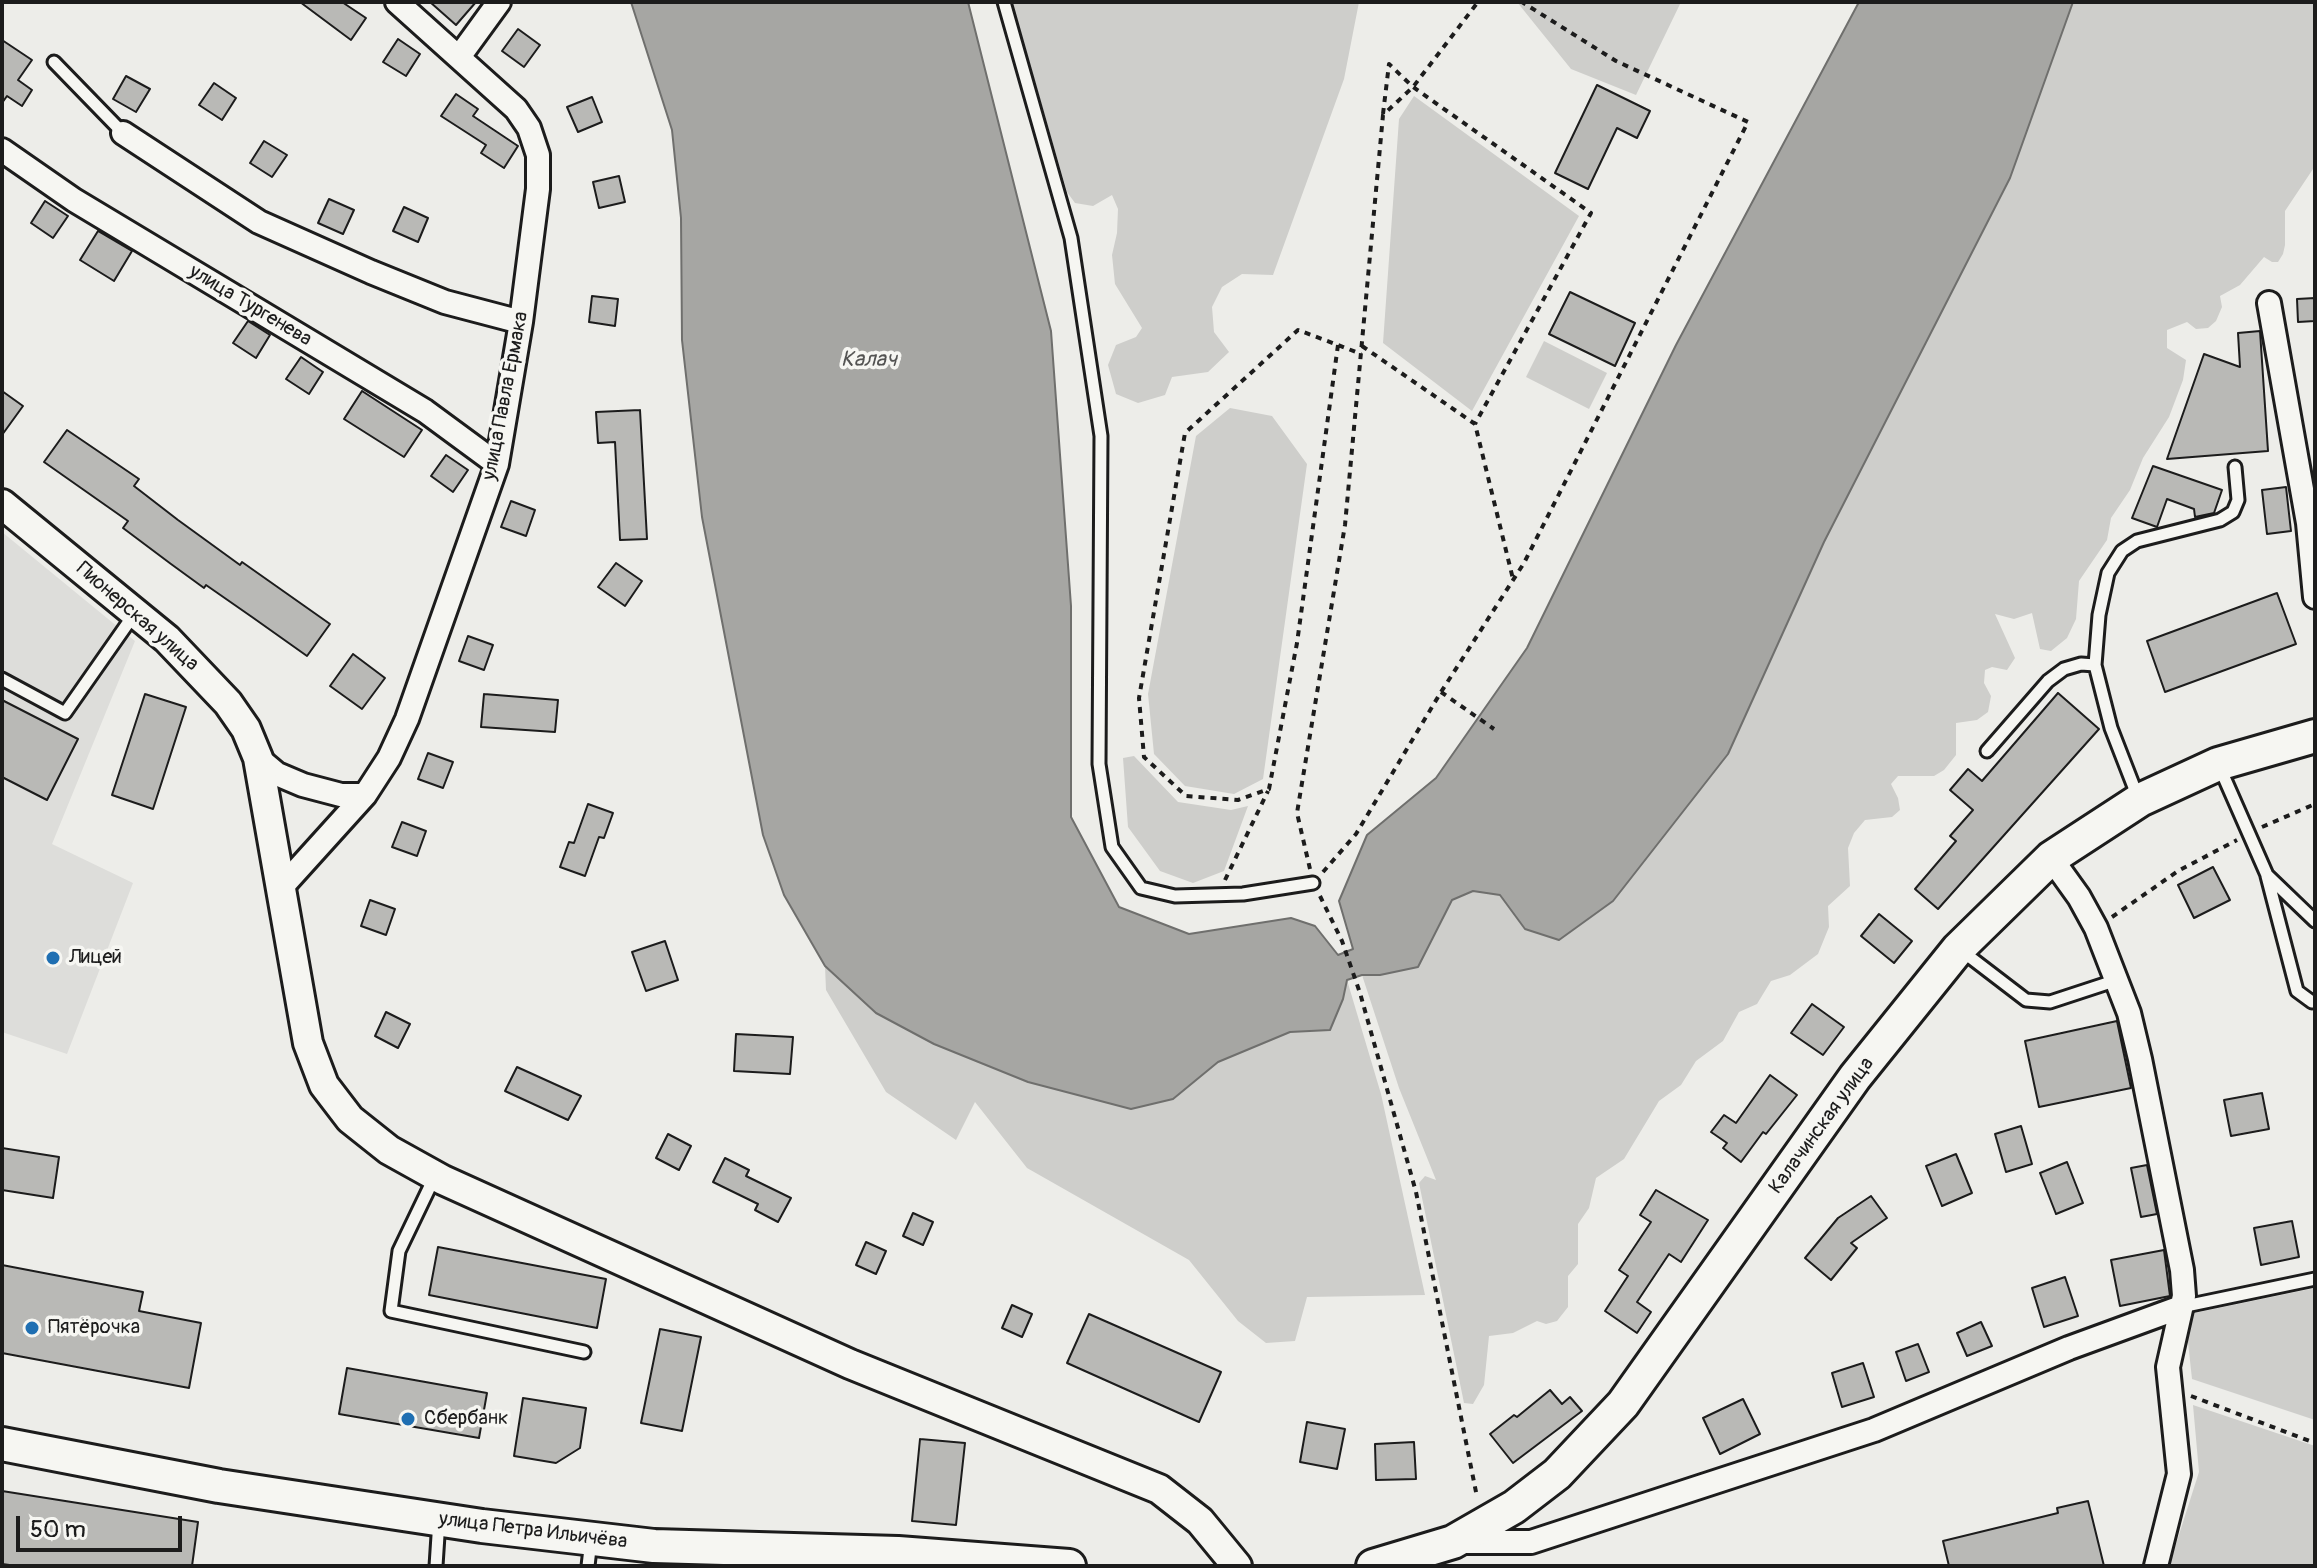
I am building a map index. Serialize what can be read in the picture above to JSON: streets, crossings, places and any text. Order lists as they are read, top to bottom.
{
  "streets": {
    "main road": ["Калачинская улица", "улица Петра Ильичёва"],
    "street": ["улица Тургенева", "улица Павла Ермака", "Пионерская улица"]
  },
  "crossings": [
    ["улица Тургенева", "улица Павла Ермака"],
    ["улица Павла Ермака", "Пионерская улица"]
  ],
  "water": ["Калач"],
  "places": ["Лицей", "Пятёрочка", "Сбербанк"],
  "scale_bar": "50 m"
}
